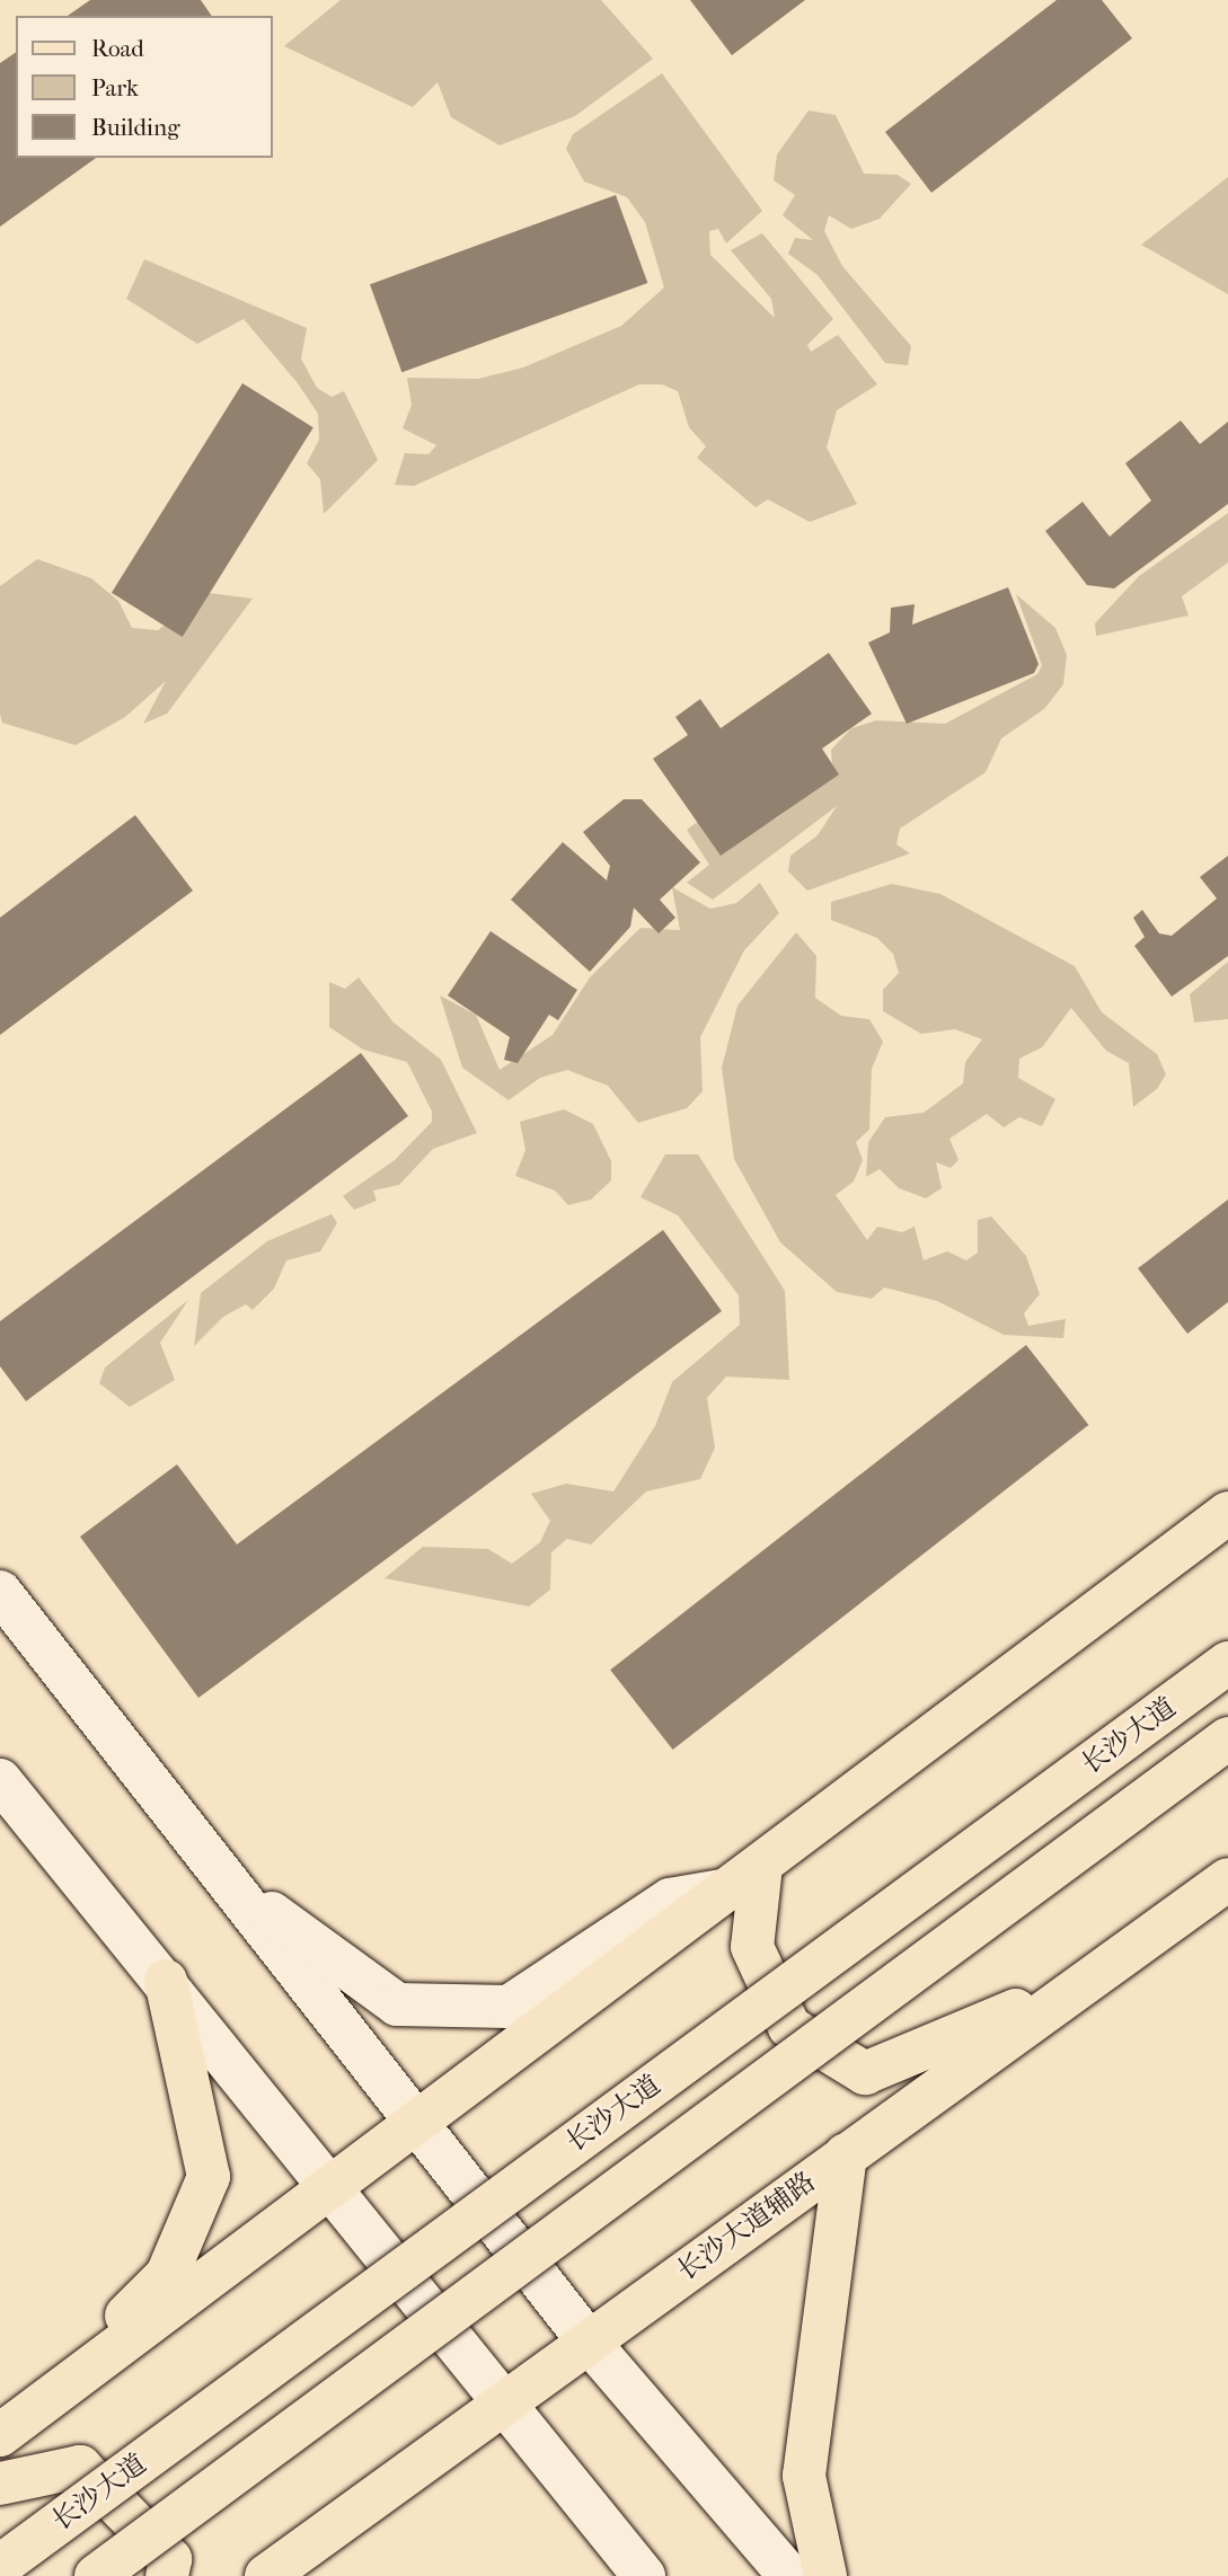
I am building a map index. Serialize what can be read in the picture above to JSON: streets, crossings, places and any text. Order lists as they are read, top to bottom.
{
  "streets": {
    "main road": ["长沙大道", "长沙大道辅路"]
  },
  "legend": ["Road", "Park", "Building"]
}
